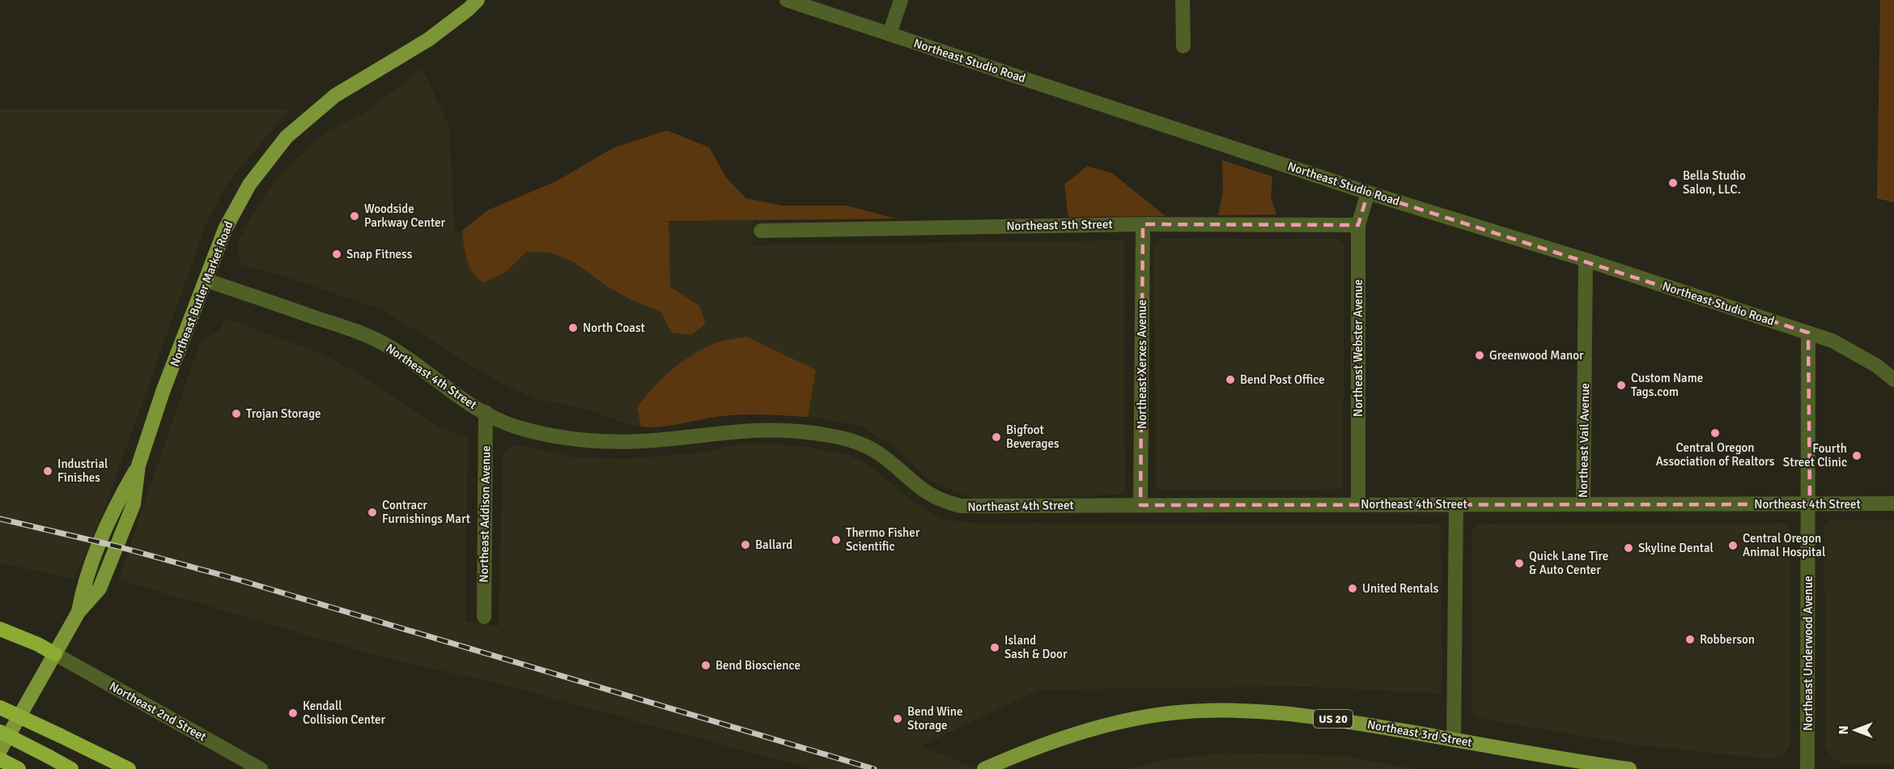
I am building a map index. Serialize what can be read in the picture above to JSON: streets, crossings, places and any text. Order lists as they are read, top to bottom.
{
  "streets": {
    "main road": ["Northeast Butler Market Road", "US 20", "Northeast 3rd Street"],
    "street": [
      "Northeast Studio Road",
      "Northeast 5th Street",
      "Northeast Webster Avenue",
      "Northeast Xerxes Avenue",
      "Northeast 4th Street",
      "Northeast Vail Avenue",
      "Northeast Addison Avenue",
      "Northeast Underwood Avenue",
      "Northeast 2nd Street"
    ]
  },
  "crossings": [
    ["Northeast Studio Road", "Northeast Webster Avenue"],
    ["Northeast Studio Road", "Northeast Vail Avenue"],
    ["Northeast Studio Road", "Northeast Underwood Avenue"],
    ["Northeast 5th Street", "Northeast Webster Avenue"],
    ["Northeast 5th Street", "Northeast Xerxes Avenue"],
    ["Northeast Butler Market Road", "Northeast 4th Street"],
    ["Northeast Butler Market Road", "Northeast 2nd Street"],
    ["Northeast Webster Avenue", "Northeast 4th Street"],
    ["Northeast Xerxes Avenue", "Northeast 4th Street"],
    ["Northeast 4th Street", "Northeast Vail Avenue"],
    ["Northeast 4th Street", "Northeast Addison Avenue"],
    ["Northeast 4th Street", "Northeast Underwood Avenue"]
  ],
  "places": [
    "Bella Studio Salon, LLC.",
    "Woodside Parkway Center",
    "Snap Fitness",
    "North Coast",
    "Greenwood Manor",
    "Bend Post Office",
    "Custom Name Tags.com",
    "Trojan Storage",
    "Central Oregon Association of Realtors",
    "Bigfoot Beverages",
    "Fourth Street Clinic",
    "Industrial Finishes",
    "Contracr Furnishings Mart",
    "Thermo Fisher Scientific",
    "Ballard",
    "Central Oregon Animal Hospital",
    "Skyline Dental",
    "Quick Lane Tire & Auto Center",
    "United Rentals",
    "Robberson",
    "Island Sash & Door",
    "Bend Bioscience",
    "Kendall Collision Center",
    "Bend Wine Storage"
  ],
  "north": "left"
}
